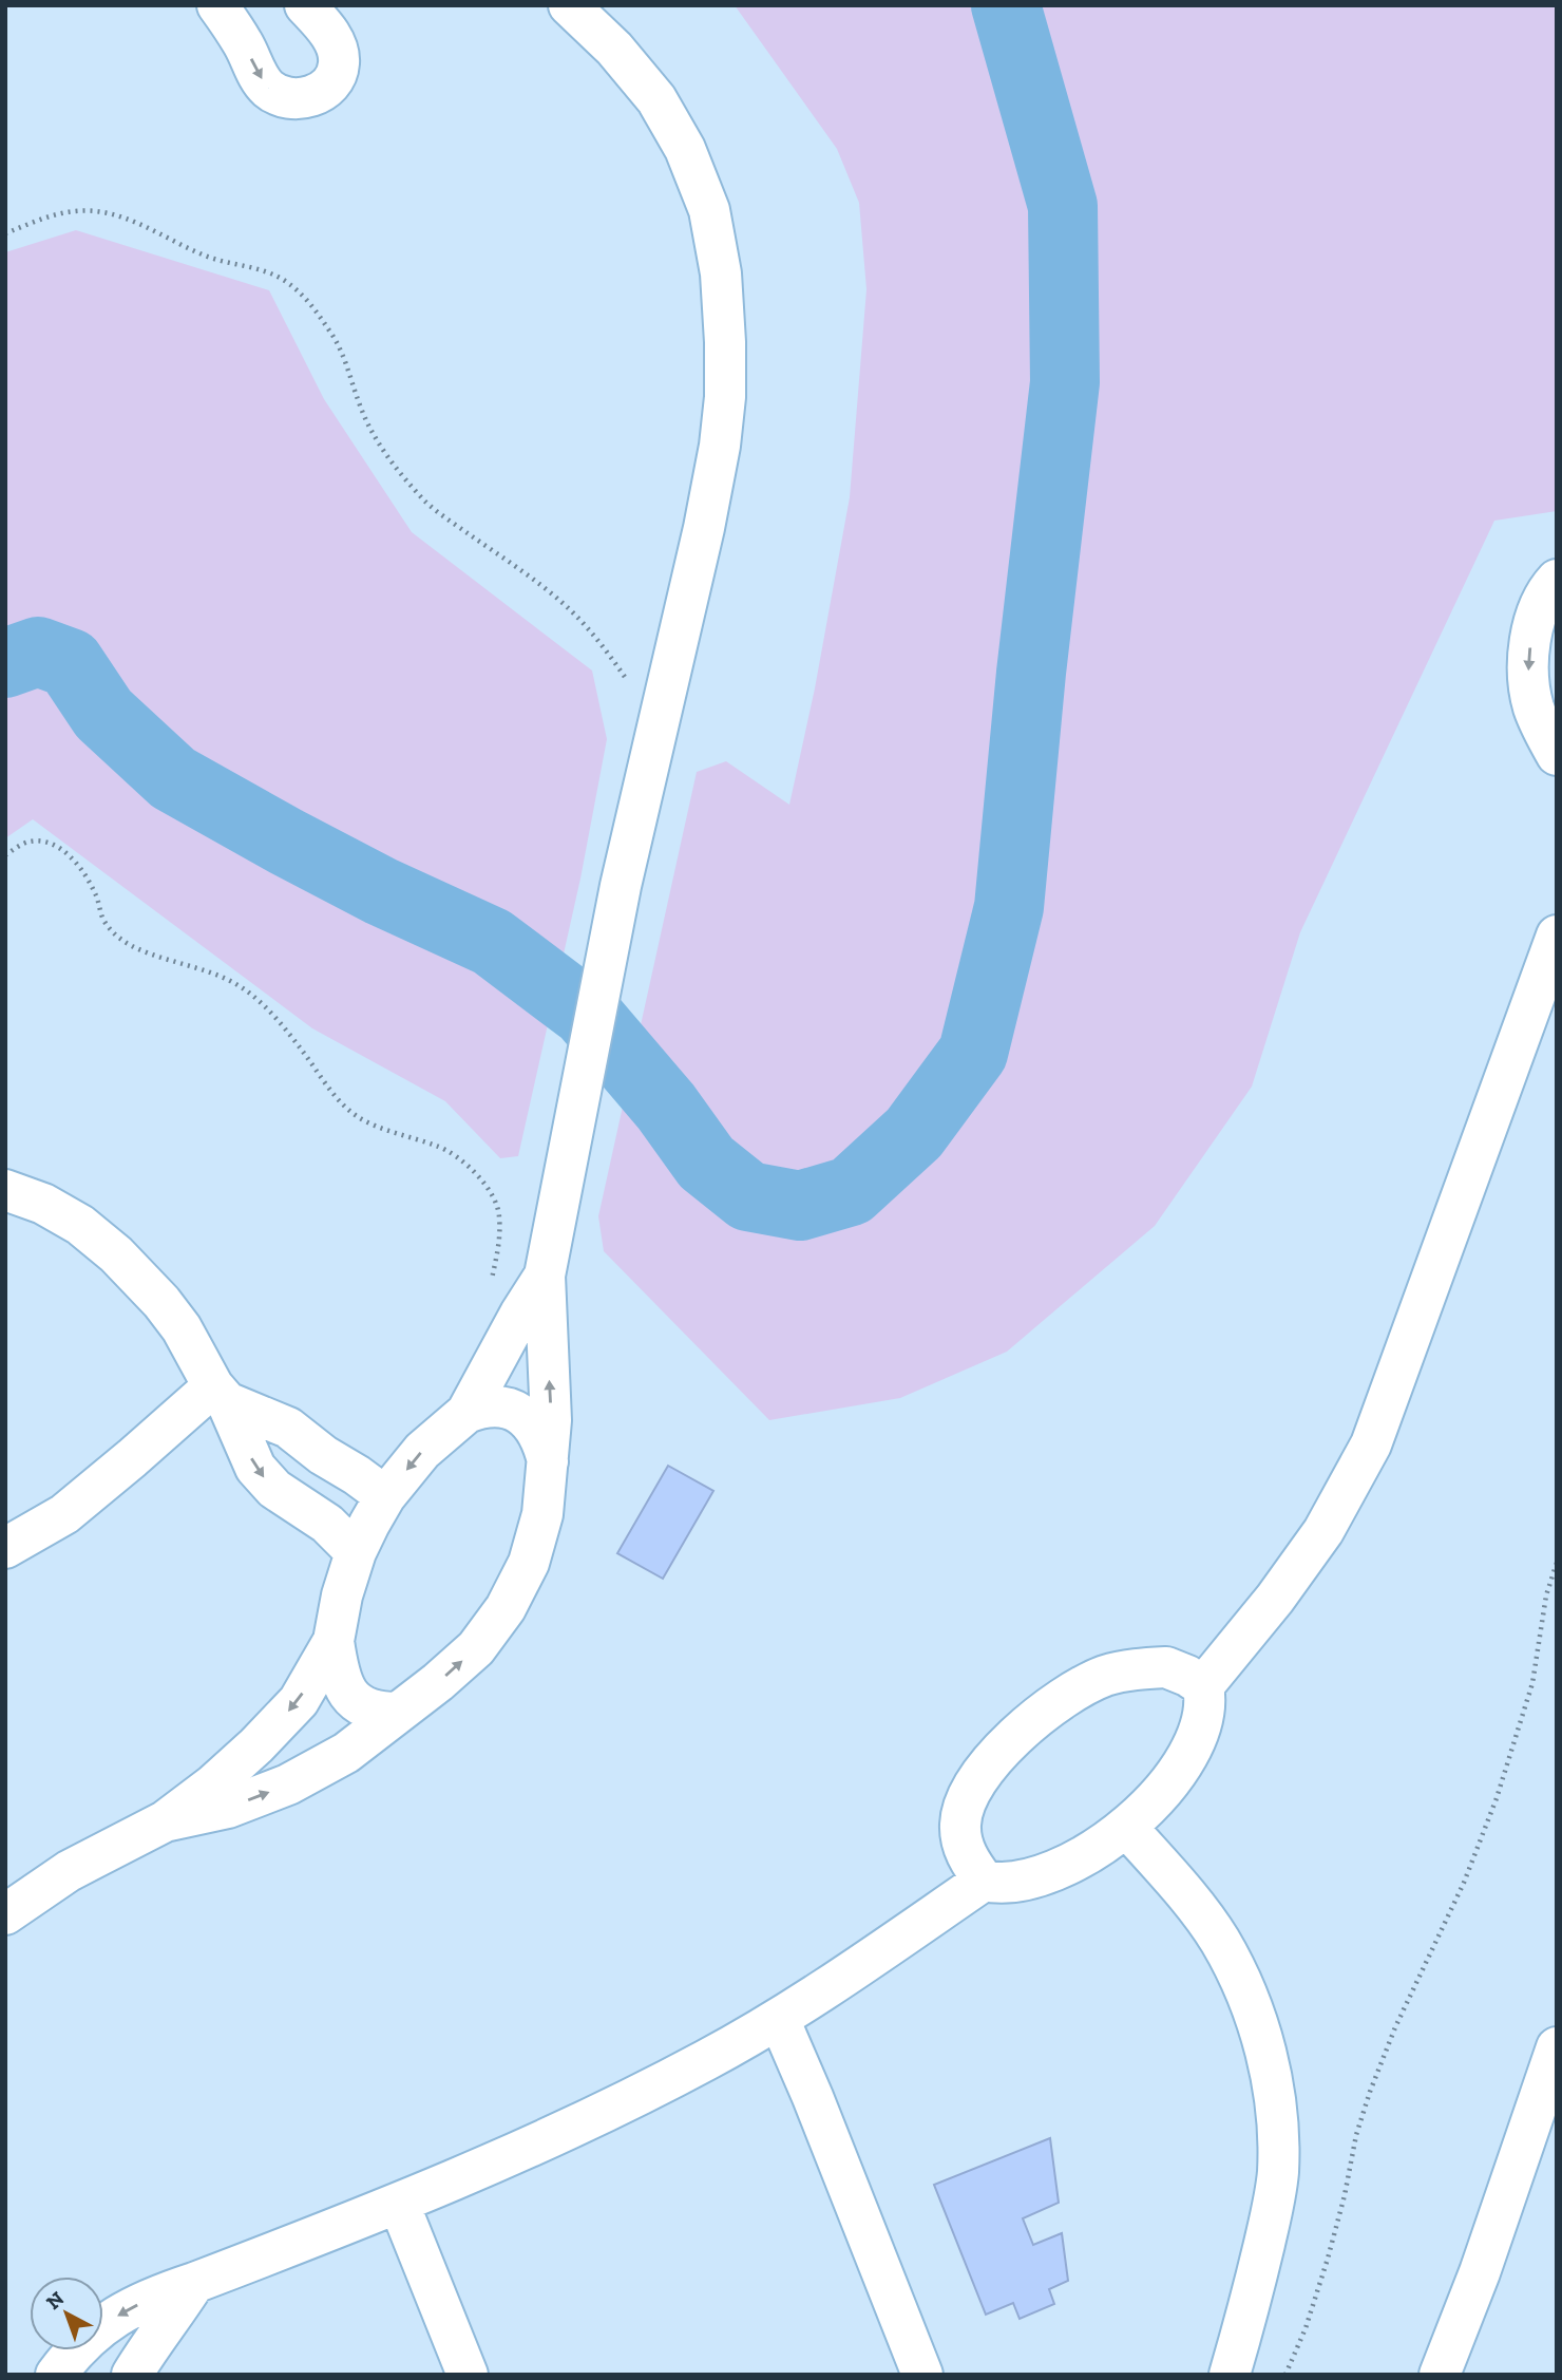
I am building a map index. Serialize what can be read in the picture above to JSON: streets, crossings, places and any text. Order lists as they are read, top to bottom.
{
  "north": "top left"
}
